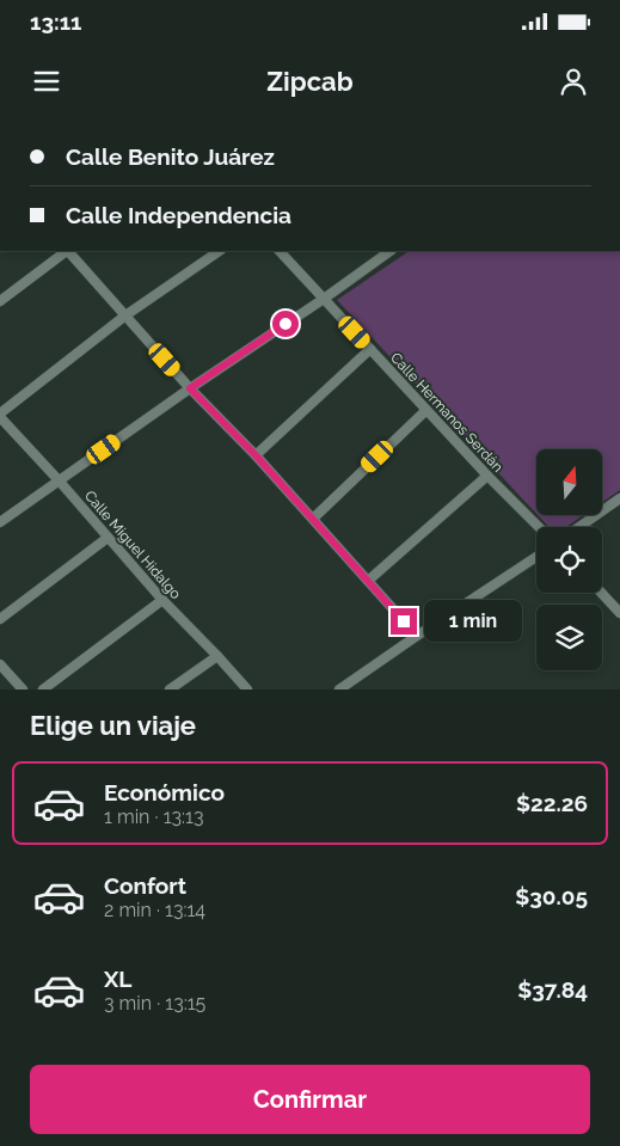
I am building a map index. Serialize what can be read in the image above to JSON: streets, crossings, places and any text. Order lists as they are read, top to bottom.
{
  "streets": {
    "street": ["Calle Hermanos Serdán", "Calle Miguel Hidalgo"]
  },
  "north": "top",
  "page": {
    "status": "13:11",
    "header": "Zipcab",
    "banner": ["Calle Benito Juárez", "Calle Independencia"],
    "bubble": "1 min",
    "heading": "Elige un viaje",
    "list": [
      {
        "name": "Económico",
        "note": "1 min · 13:13",
        "value": "$22.26"
      },
      {
        "name": "Confort",
        "note": "2 min · 13:14",
        "value": "$30.05"
      },
      {
        "name": "XL",
        "note": "3 min · 13:15",
        "value": "$37.84"
      }
    ],
    "buttons": "Confirmar"
  }
}
